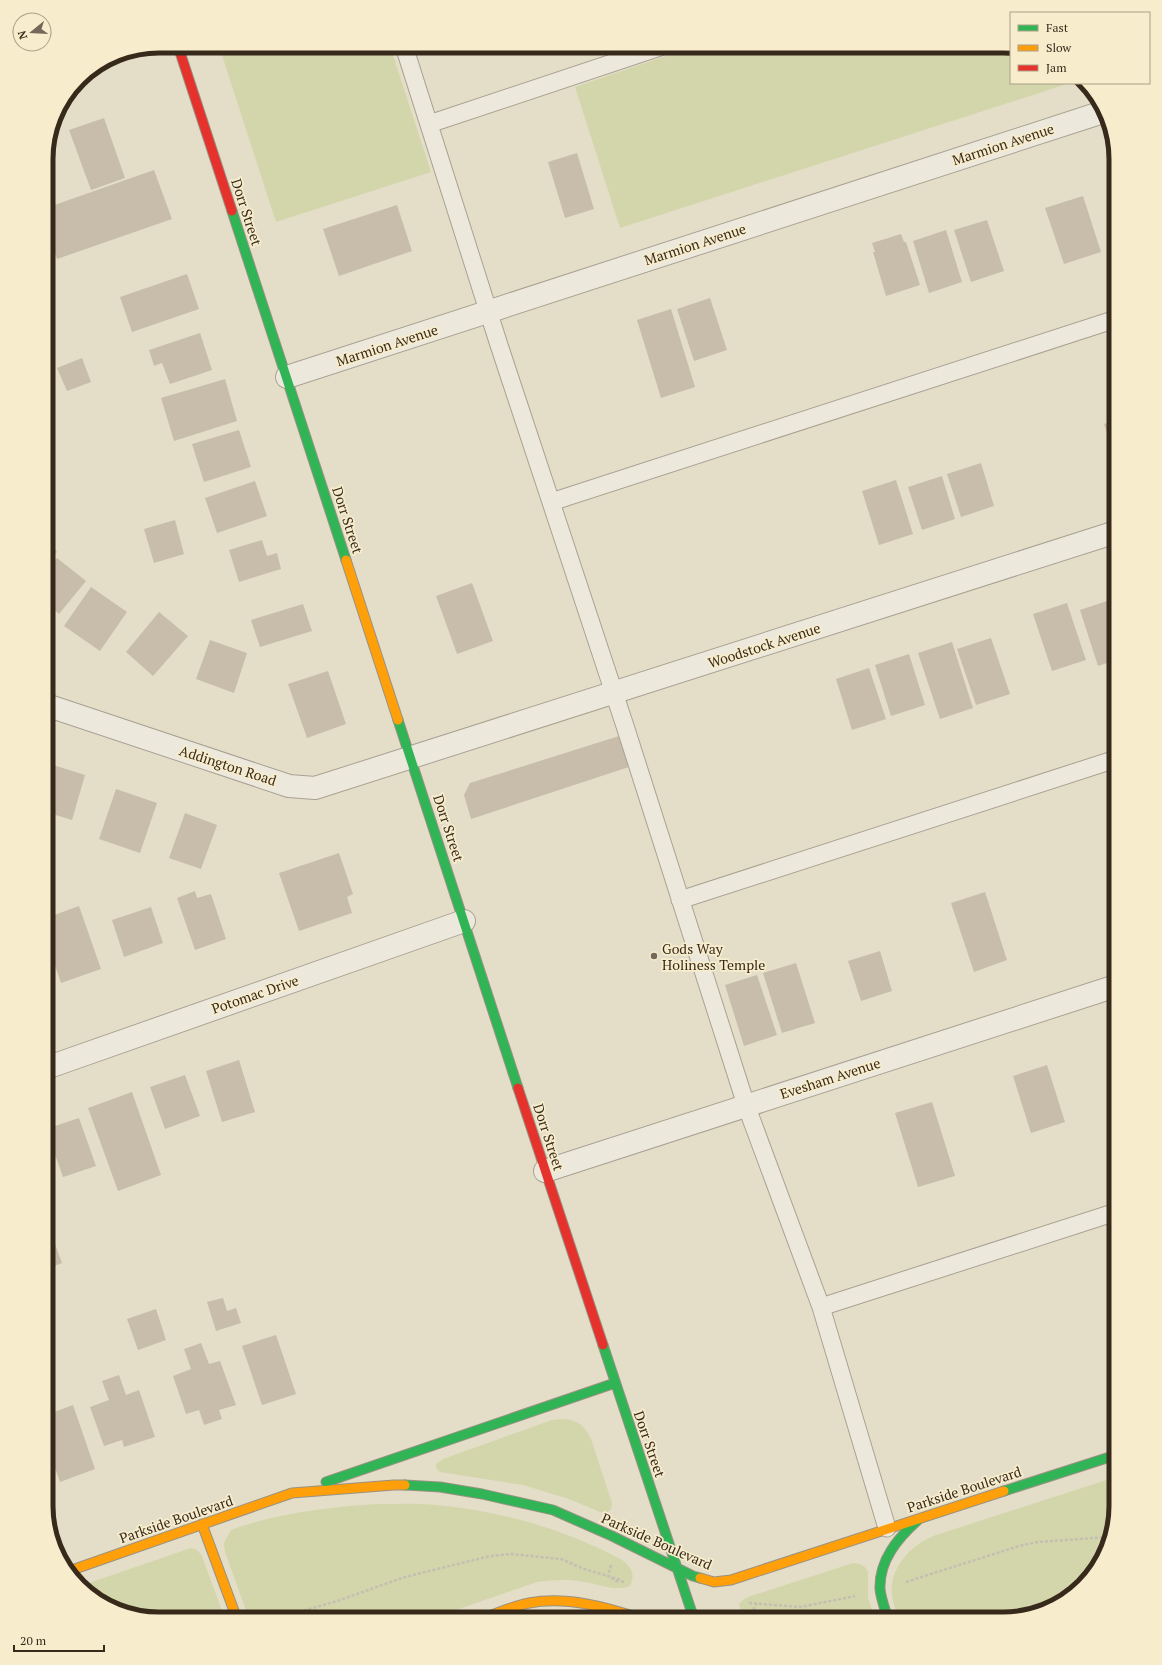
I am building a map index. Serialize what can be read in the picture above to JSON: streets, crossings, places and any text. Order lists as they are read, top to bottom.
{
  "streets": {
    "street": [
      "Marmion Avenue",
      "Dorr Street",
      "Woodstock Avenue",
      "Addington Road",
      "Potomac Drive",
      "Evesham Avenue",
      "Parkside Boulevard"
    ]
  },
  "crossings": [
    ["Marmion Avenue", "Dorr Street"],
    ["Dorr Street", "Woodstock Avenue"],
    ["Dorr Street", "Addington Road"],
    ["Dorr Street", "Potomac Drive"],
    ["Dorr Street", "Evesham Avenue"],
    ["Dorr Street", "Parkside Boulevard"],
    ["Woodstock Avenue", "Addington Road"]
  ],
  "places": ["Gods Way Holiness Temple"],
  "legend": ["Fast", "Slow", "Jam"],
  "scale_bar": "20 m",
  "north": "left"
}
